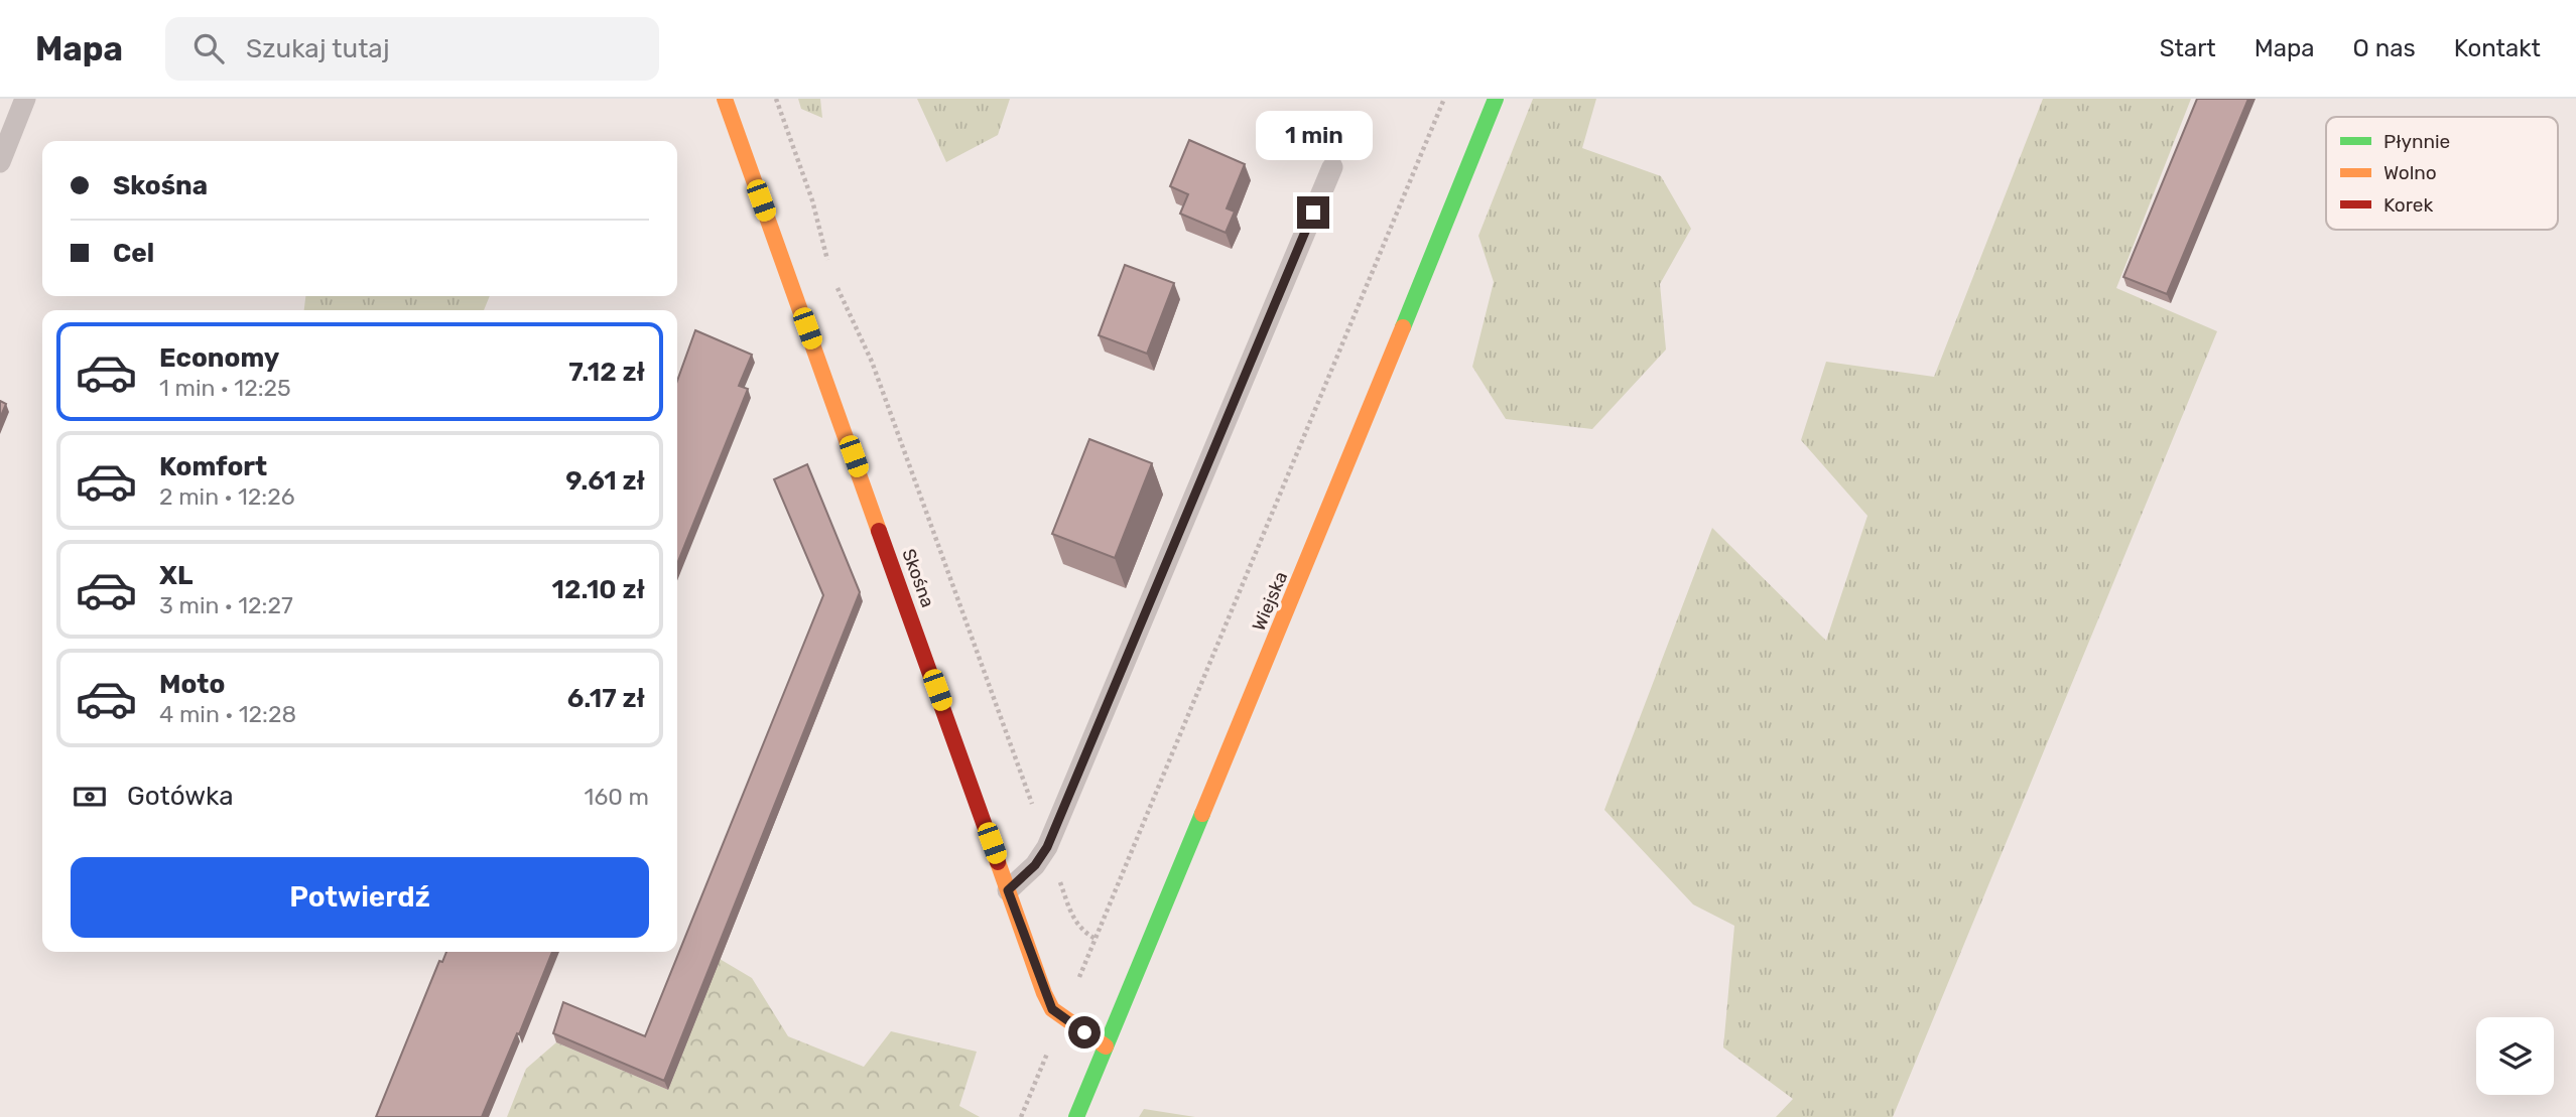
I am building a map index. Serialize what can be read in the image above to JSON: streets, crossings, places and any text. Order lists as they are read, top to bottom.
{
  "streets": {
    "street": ["Skośna", "Wiejska"]
  },
  "crossings": [
    ["Skośna", "Wiejska"]
  ],
  "legend": ["Płynnie", "Wolno", "Korek"],
  "page": {
    "header": "Mapa",
    "search": "Szukaj tutaj",
    "nav": [
      "Start",
      "Mapa",
      "O nas",
      "Kontakt"
    ],
    "bubble": "1 min",
    "banner": ["Skośna", "Cel"],
    "list": [
      {
        "name": "Economy",
        "note": "1 min · 12:25",
        "value": "7.12 zł"
      },
      {
        "name": "Komfort",
        "note": "2 min · 12:26",
        "value": "9.61 zł"
      },
      {
        "name": "XL",
        "note": "3 min · 12:27",
        "value": "12.10 zł"
      },
      {
        "name": "Moto",
        "note": "4 min · 12:28",
        "value": "6.17 zł"
      }
    ],
    "pay": ["Gotówka", "160 m"],
    "buttons": "Potwierdź"
  }
}
